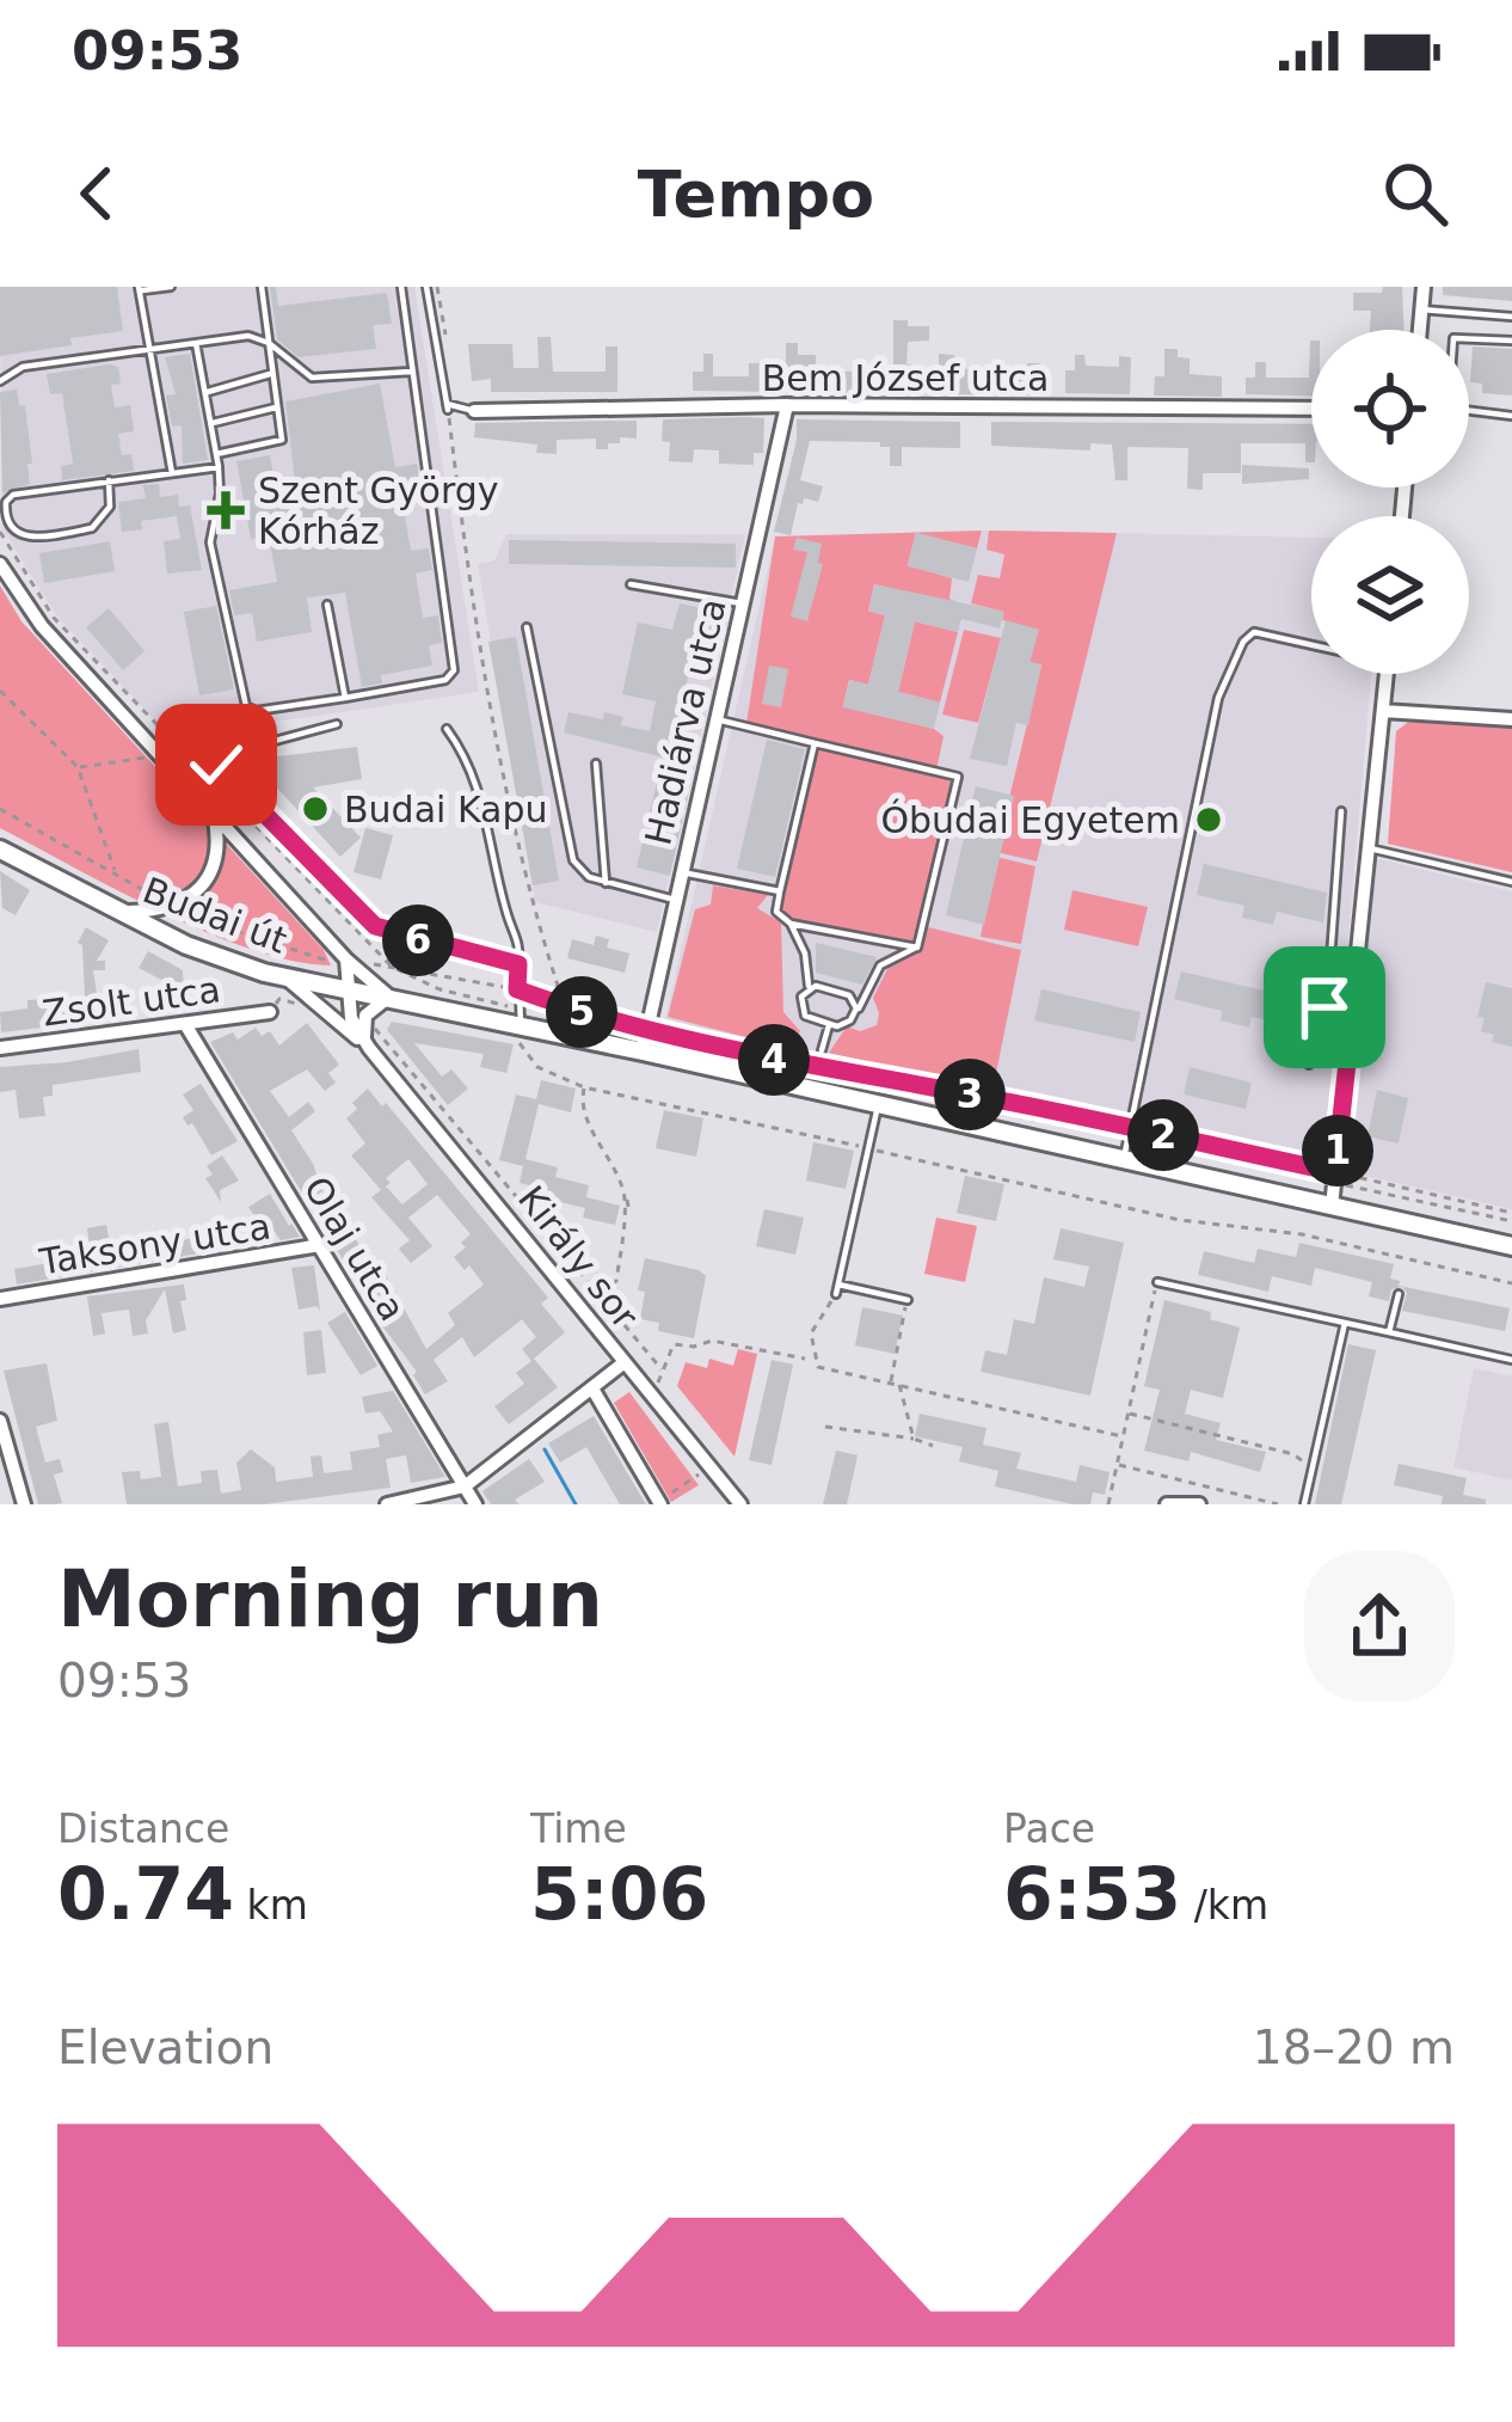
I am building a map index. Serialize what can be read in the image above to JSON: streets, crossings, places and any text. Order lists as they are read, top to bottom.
{
  "streets": {
    "main road": ["Budai út"],
    "street": [
      "Bem József utca",
      "Hadiárva utca",
      "Zsolt utca",
      "Taksony utca",
      "Olaj utca",
      "Király sor"
    ]
  },
  "crossings": [
    ["Bem József utca", "Hadiárva utca"],
    ["Hadiárva utca", "Budai út"],
    ["Budai út", "Király sor"],
    ["Zsolt utca", "Olaj utca"],
    ["Taksony utca", "Olaj utca"]
  ],
  "places": {
    "health": ["Szent György Kórház"],
    "other": ["Budai Kapu", "Óbudai Egyetem"]
  },
  "page": {
    "status": "09:53",
    "header": "Tempo",
    "pins": [
      "6",
      "5",
      "4",
      "3",
      "2",
      "1"
    ],
    "heading": ["Morning run", "09:53"],
    "stats": [
      ["Distance", "0.74 km"],
      ["Time", "5:06"],
      ["Pace", "6:53 /km"]
    ],
    "chart": ["Elevation", "18–20 m"]
  }
}
